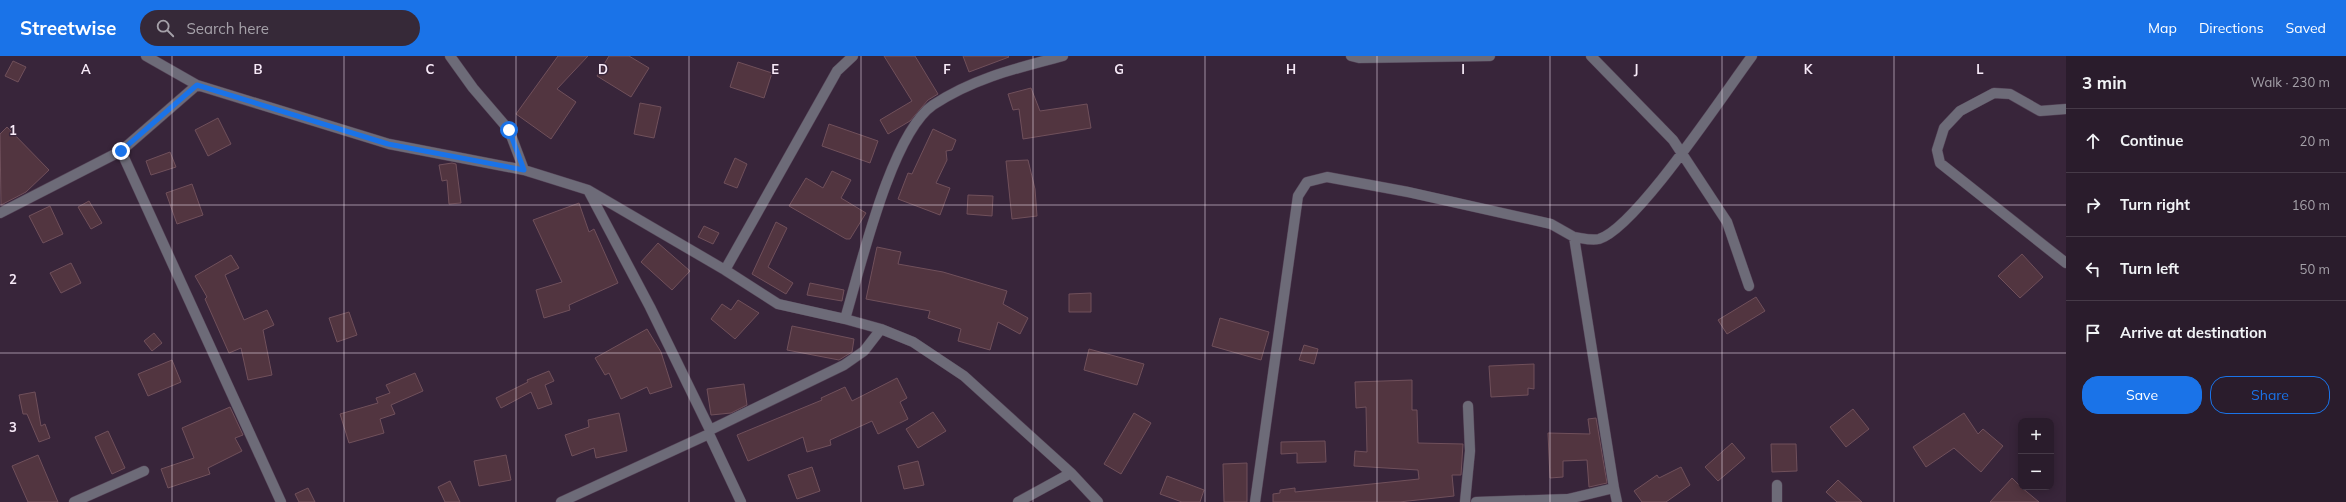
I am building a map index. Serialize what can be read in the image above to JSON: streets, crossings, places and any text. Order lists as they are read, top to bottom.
{
  "page": {
    "header": "Streetwise",
    "search": "Search here",
    "nav": ["Map", "Directions", "Saved"],
    "heading": ["3 min", "Walk · 230 m"],
    "list": [
      ["Continue", "20 m"],
      ["Turn right", "160 m"],
      ["Turn left", "50 m"],
      "Arrive at destination"
    ],
    "buttons": ["Save", "Share"],
    "map_buttons": ["+", "−"]
  },
  "grid": {
    "columns": [
      "A",
      "B",
      "C",
      "D",
      "E",
      "F",
      "G",
      "H",
      "I",
      "J",
      "K",
      "L"
    ],
    "rows": ["1", "2", "3"]
  }
}
